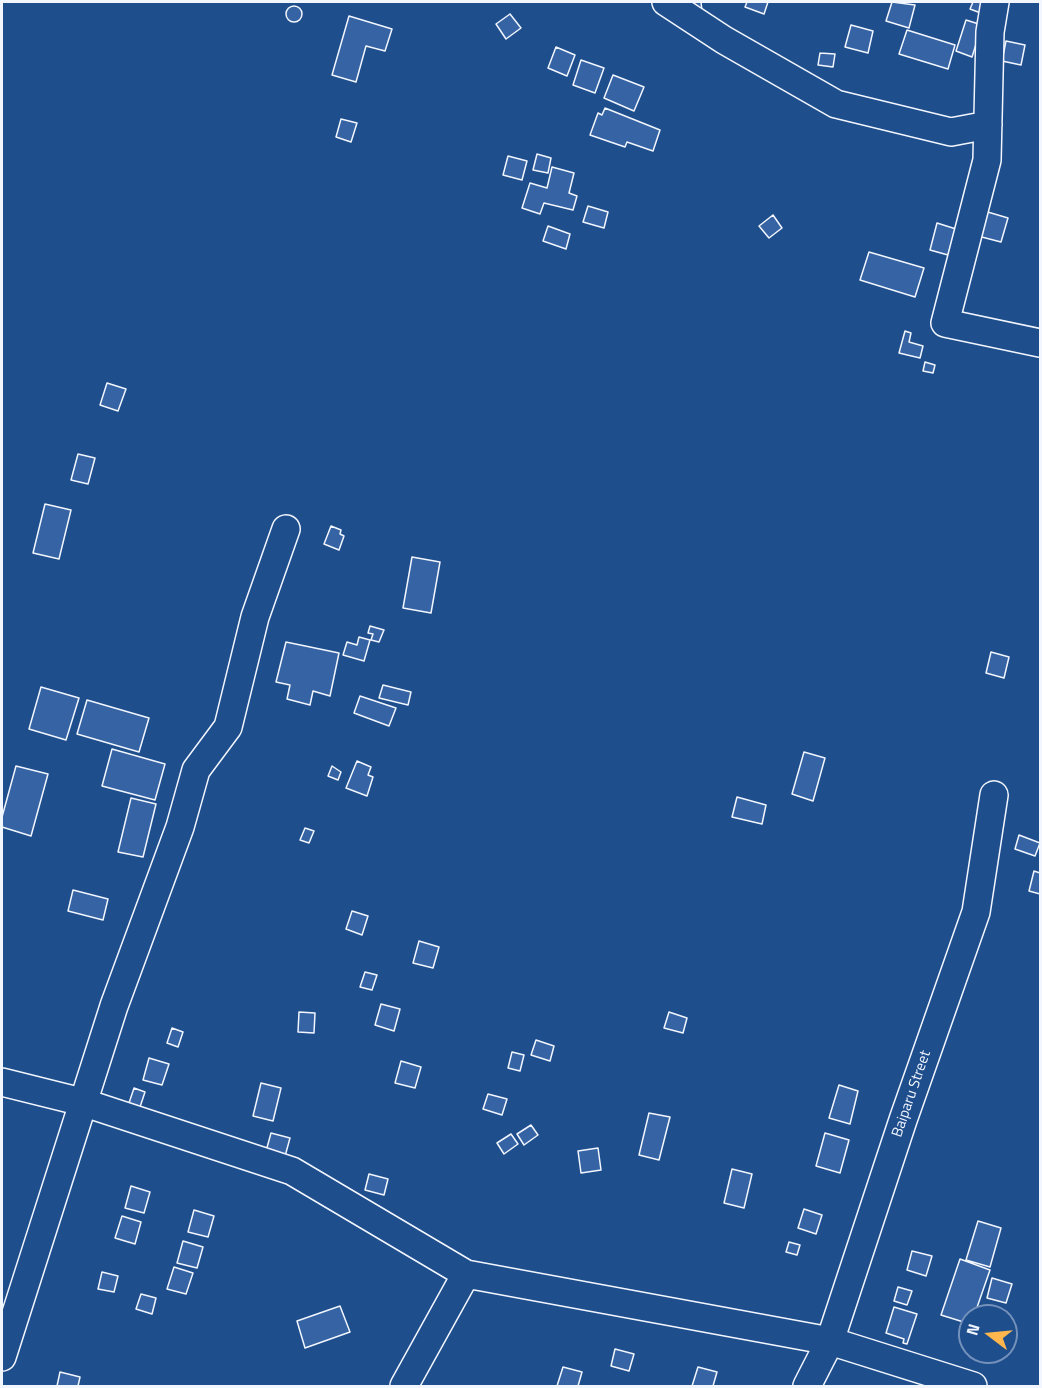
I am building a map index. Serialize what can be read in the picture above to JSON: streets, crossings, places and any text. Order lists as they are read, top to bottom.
{
  "streets": {
    "street": ["Baiparu Street"]
  },
  "north": "left"
}
